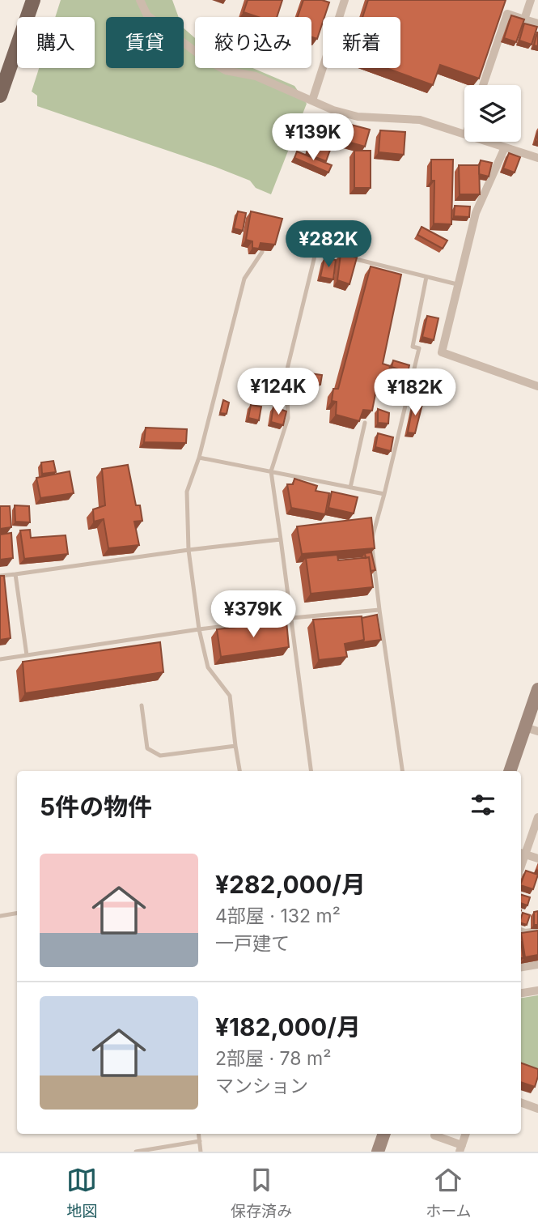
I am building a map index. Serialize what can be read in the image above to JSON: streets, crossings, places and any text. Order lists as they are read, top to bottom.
{
  "page": {
    "chip": [
      "購入",
      "賃貸",
      "絞り込み",
      "新着"
    ],
    "price": [
      "¥139K",
      "¥282K",
      "¥124K",
      "¥182K",
      "¥379K"
    ],
    "heading": "5件の物件",
    "list": [
      {
        "name": "¥282,000/月",
        "note": "4部屋 · 132 m² · 一戸建て"
      },
      {
        "name": "¥182,000/月",
        "note": "2部屋 · 78 m² · マンション"
      }
    ],
    "tabs": ["地図", "保存済み", "ホーム"]
  }
}
